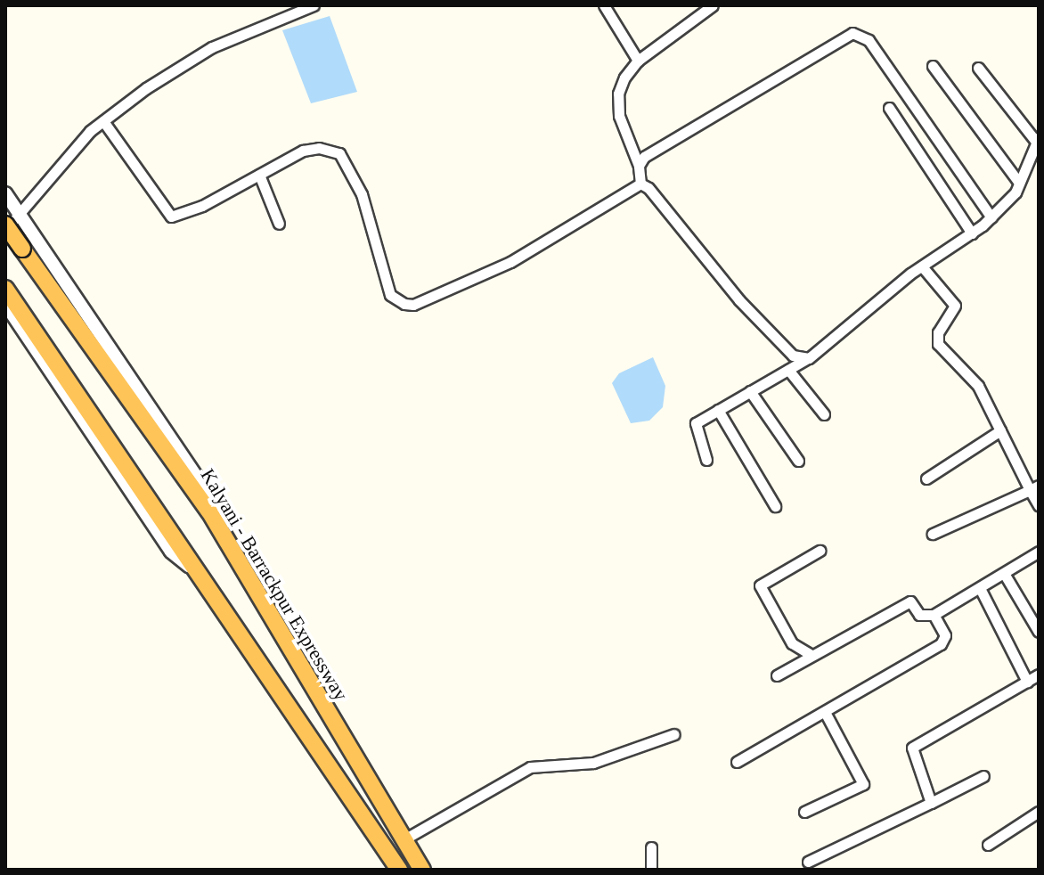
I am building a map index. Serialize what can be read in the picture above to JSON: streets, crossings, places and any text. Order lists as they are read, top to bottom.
{
  "streets": {
    "highway": ["Kalyani - Barrackpur Expressway"]
  }
}
